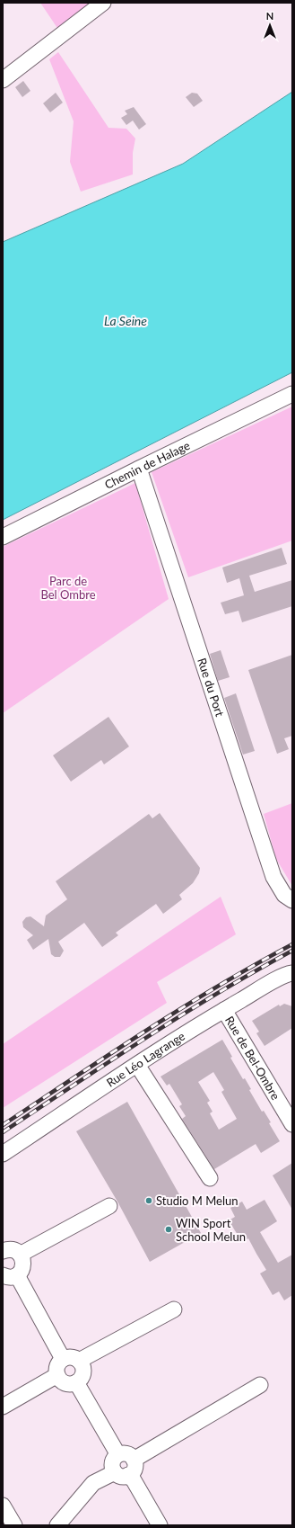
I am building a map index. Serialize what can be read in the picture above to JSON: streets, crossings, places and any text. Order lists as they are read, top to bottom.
{
  "streets": {
    "street": [
      "Chemin de Halage",
      "Rue du Port",
      "Rue de Bel-Ombre",
      "Rue Léo Lagrange"
    ]
  },
  "crossings": [
    ["Chemin de Halage", "Rue du Port"],
    ["Rue de Bel-Ombre", "Rue Léo Lagrange"]
  ],
  "water": ["La Seine"],
  "parks": ["Parc de Bel Ombre"],
  "places": ["Studio M Melun", "WIN Sport School Melun"],
  "north": "top"
}
